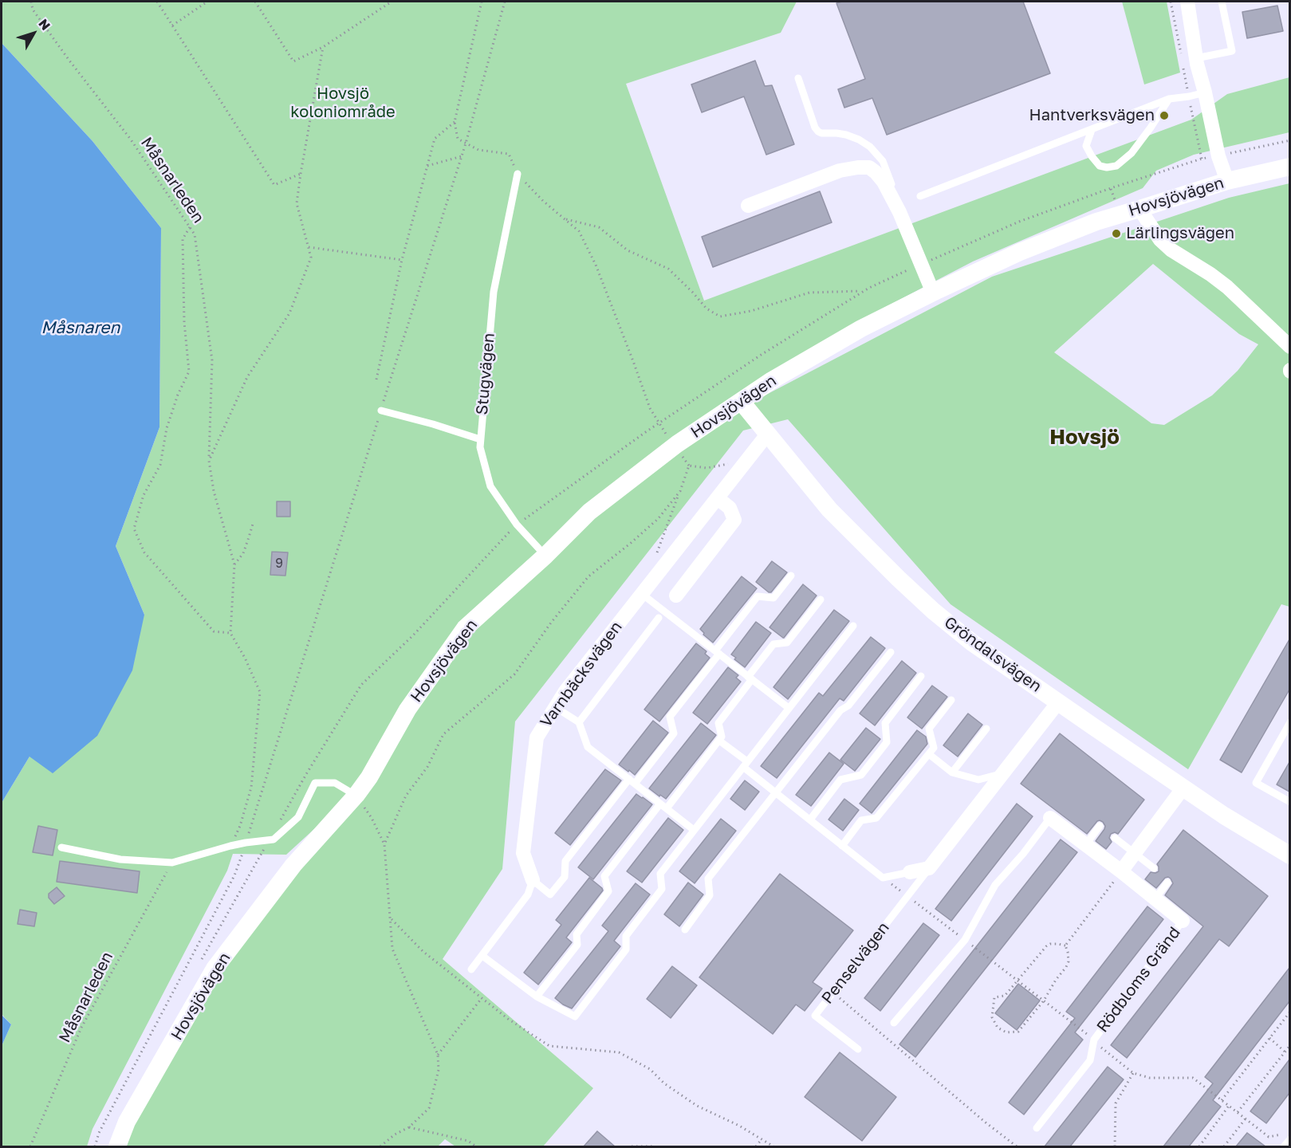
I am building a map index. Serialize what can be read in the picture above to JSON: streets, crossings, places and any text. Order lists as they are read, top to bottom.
{
  "streets": {
    "street": [
      "Hovsjövägen",
      "Gröndalsvägen",
      "Varnbäcksvägen",
      "Penselvägen",
      "Rödbloms Gränd"
    ],
    "lane": ["Stugvägen"],
    "path": ["Måsnarleden"]
  },
  "crossings": [
    ["Hovsjövägen", "Stugvägen"],
    ["Hovsjövägen", "Gröndalsvägen"],
    ["Gröndalsvägen", "Varnbäcksvägen"],
    ["Gröndalsvägen", "Penselvägen"]
  ],
  "districts": ["Hovsjö"],
  "water": ["Måsnaren"],
  "parks": ["Hovsjö koloniområde"],
  "places": ["Hantverksvägen", "Lärlingsvägen"],
  "house_numbers": ["9"],
  "north": "top right"
}
